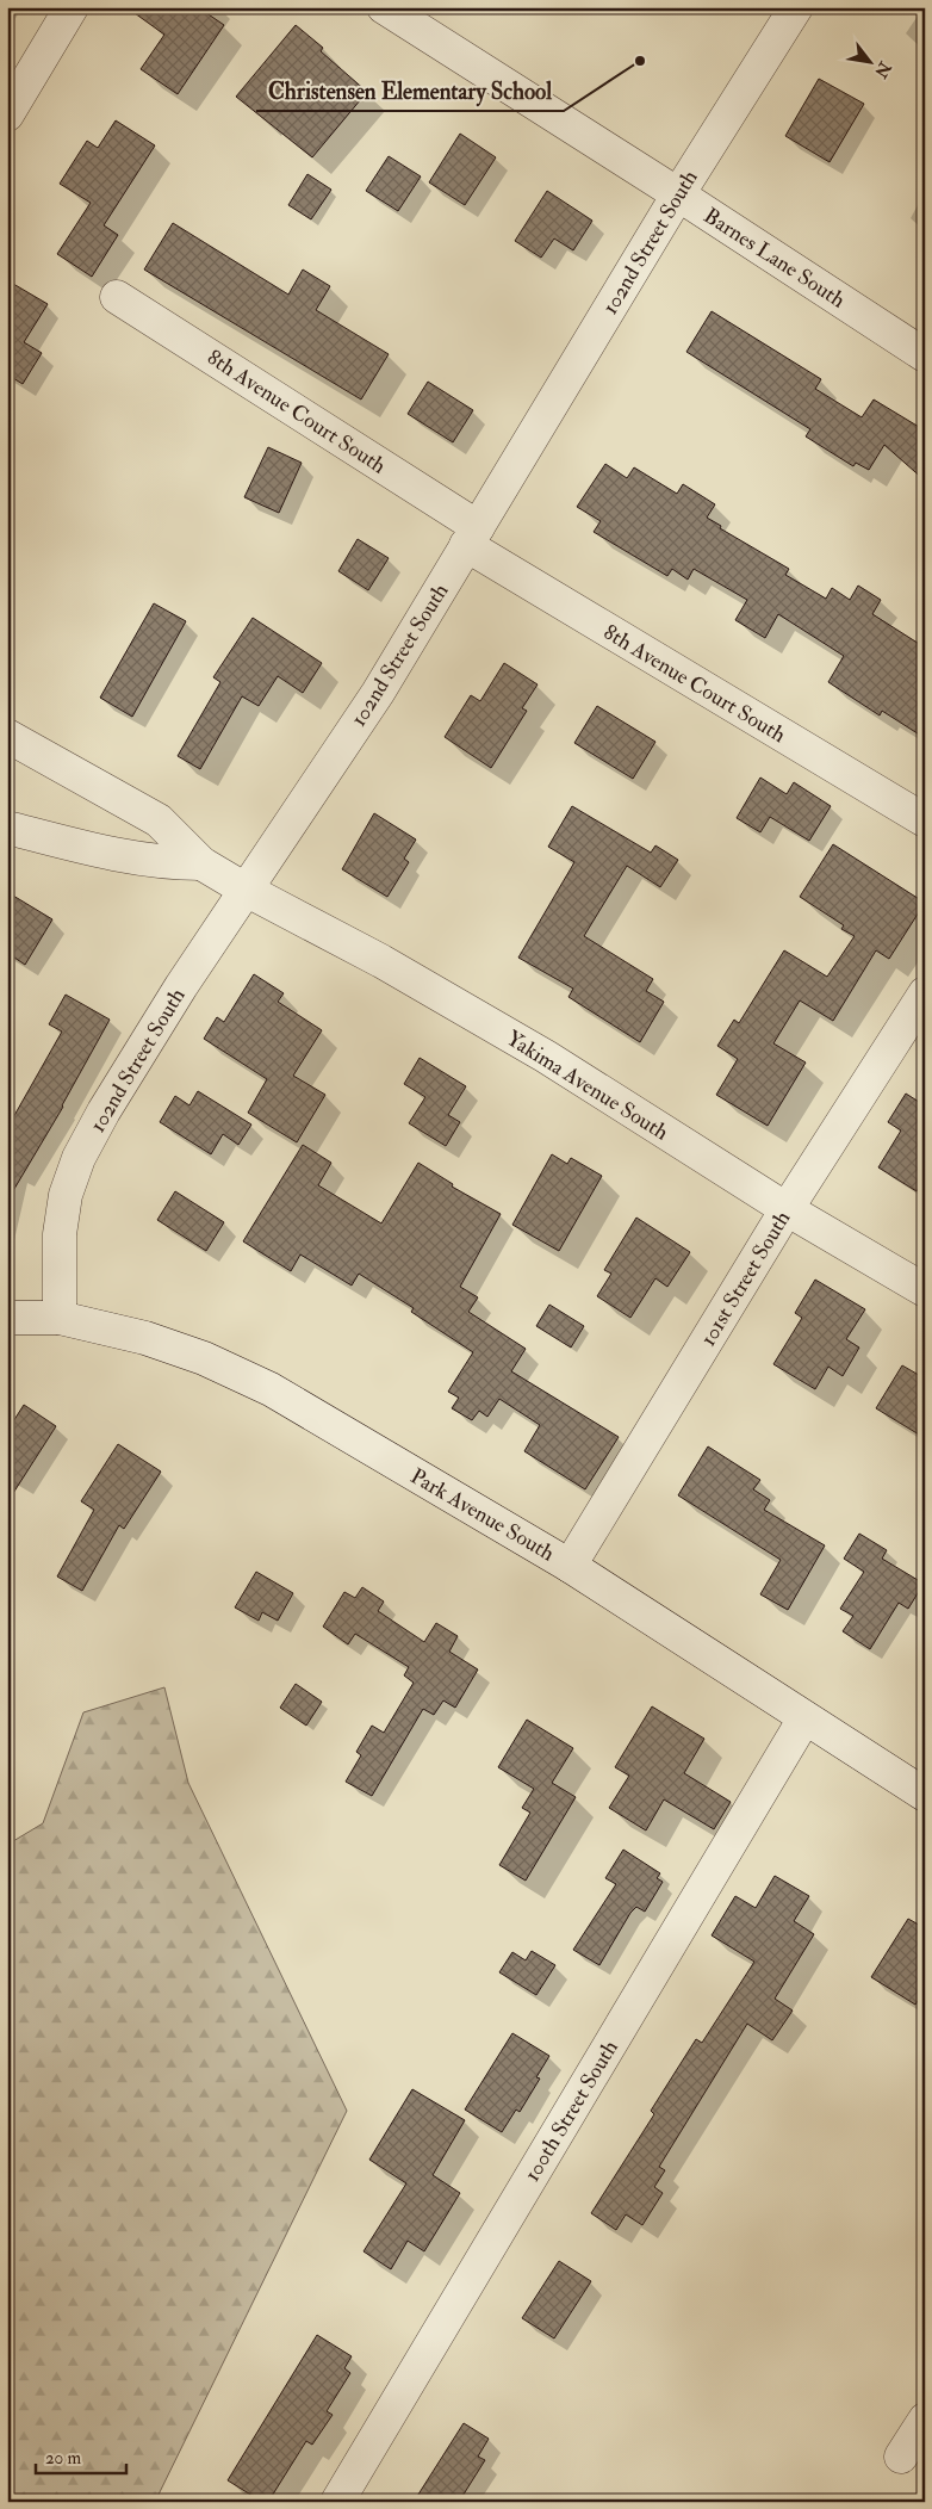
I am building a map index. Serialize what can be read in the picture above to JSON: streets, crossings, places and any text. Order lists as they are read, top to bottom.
{
  "streets": {
    "street": [
      "102nd Street South",
      "Barnes Lane South",
      "8th Avenue Court South",
      "Yakima Avenue South",
      "101st Street South",
      "Park Avenue South",
      "100th Street South"
    ]
  },
  "crossings": [
    ["102nd Street South", "Barnes Lane South"],
    ["102nd Street South", "8th Avenue Court South"],
    ["102nd Street South", "Yakima Avenue South"],
    ["102nd Street South", "Park Avenue South"],
    ["Yakima Avenue South", "101st Street South"],
    ["101st Street South", "Park Avenue South"],
    ["Park Avenue South", "100th Street South"]
  ],
  "places": ["Christensen Elementary School"],
  "scale_bar": "20 m",
  "north": "bottom right"
}
